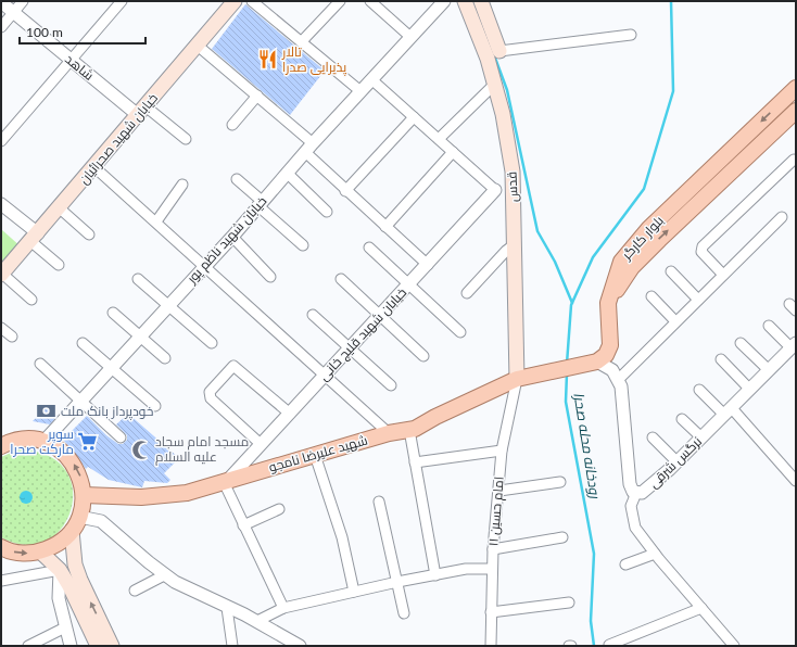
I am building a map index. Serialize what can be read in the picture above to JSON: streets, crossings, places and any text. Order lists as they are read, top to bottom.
{
  "streets": {
    "main road": [
      "خیابان شهید صحرائیان",
      "قدس",
      "بلوار کارگر",
      "شهید علیرضا نامجو"
    ],
    "street": [
      "شاهد",
      "خیابان شهید ناظم پور",
      "خیابان شهید قلیچ خانی",
      "نرگس شرقی",
      "امام حسین ۱۱"
    ]
  },
  "crossings": [
    ["شاهد", "خیابان شهید صحرائیان"],
    ["قدس", "شهید علیرضا نامجو"],
    ["قدس", "امام حسین ۱۱"],
    ["خیابان شهید قلیچ خانی", "شهید علیرضا نامجو"],
    ["شهید علیرضا نامجو", "امام حسین ۱۱"]
  ],
  "water": ["رودخانه محله صحرا"],
  "places": {
    "restaurant": ["تالار پذیرایی صدرا"],
    "bank": ["خودپرداز بانک ملت"],
    "supermarket": ["سوپر مارکت صحرا"],
    "mosque": ["مسجد امام سجاد علیه السلام"]
  },
  "scale_bar": "100 m"
}
